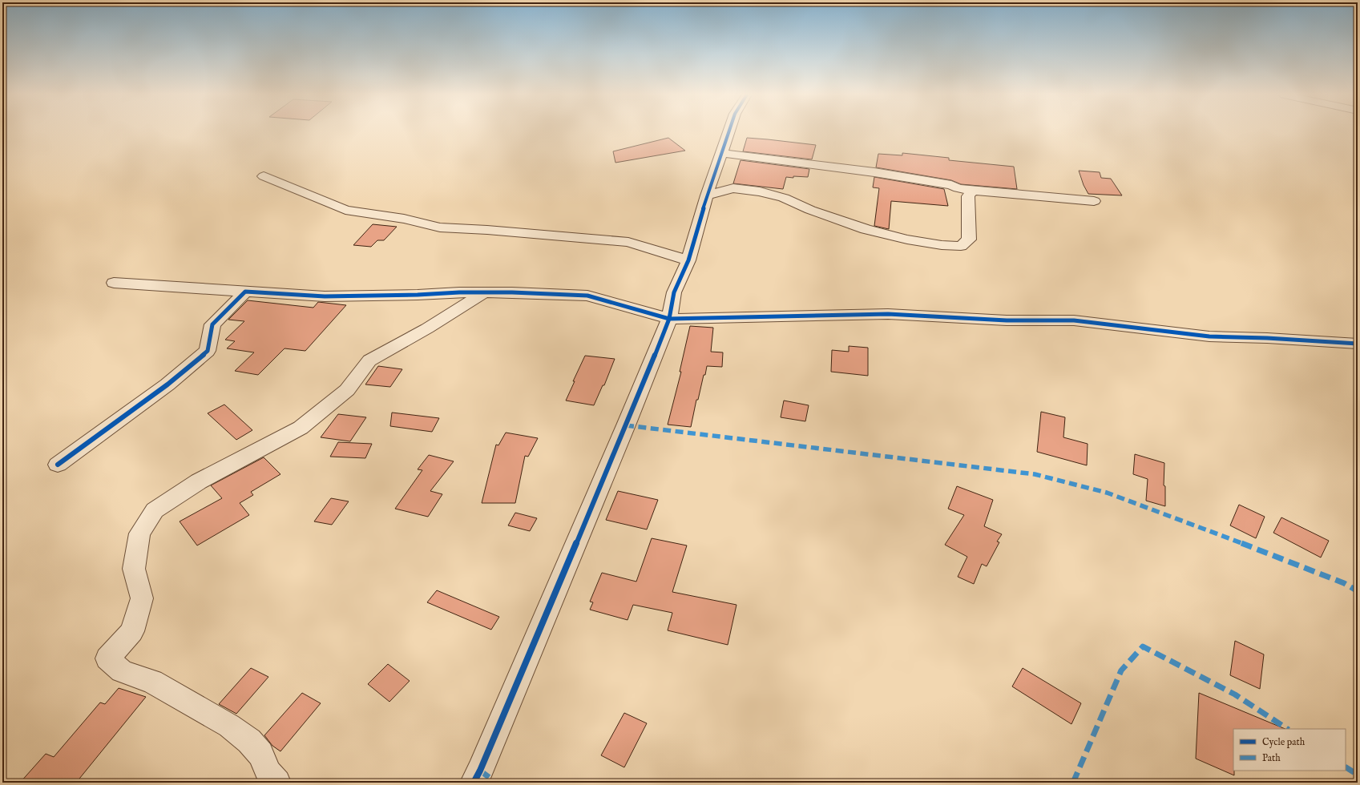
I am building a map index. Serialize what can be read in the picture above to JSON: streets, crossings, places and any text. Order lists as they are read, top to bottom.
{
  "legend": ["Cycle path", "Path"]
}
